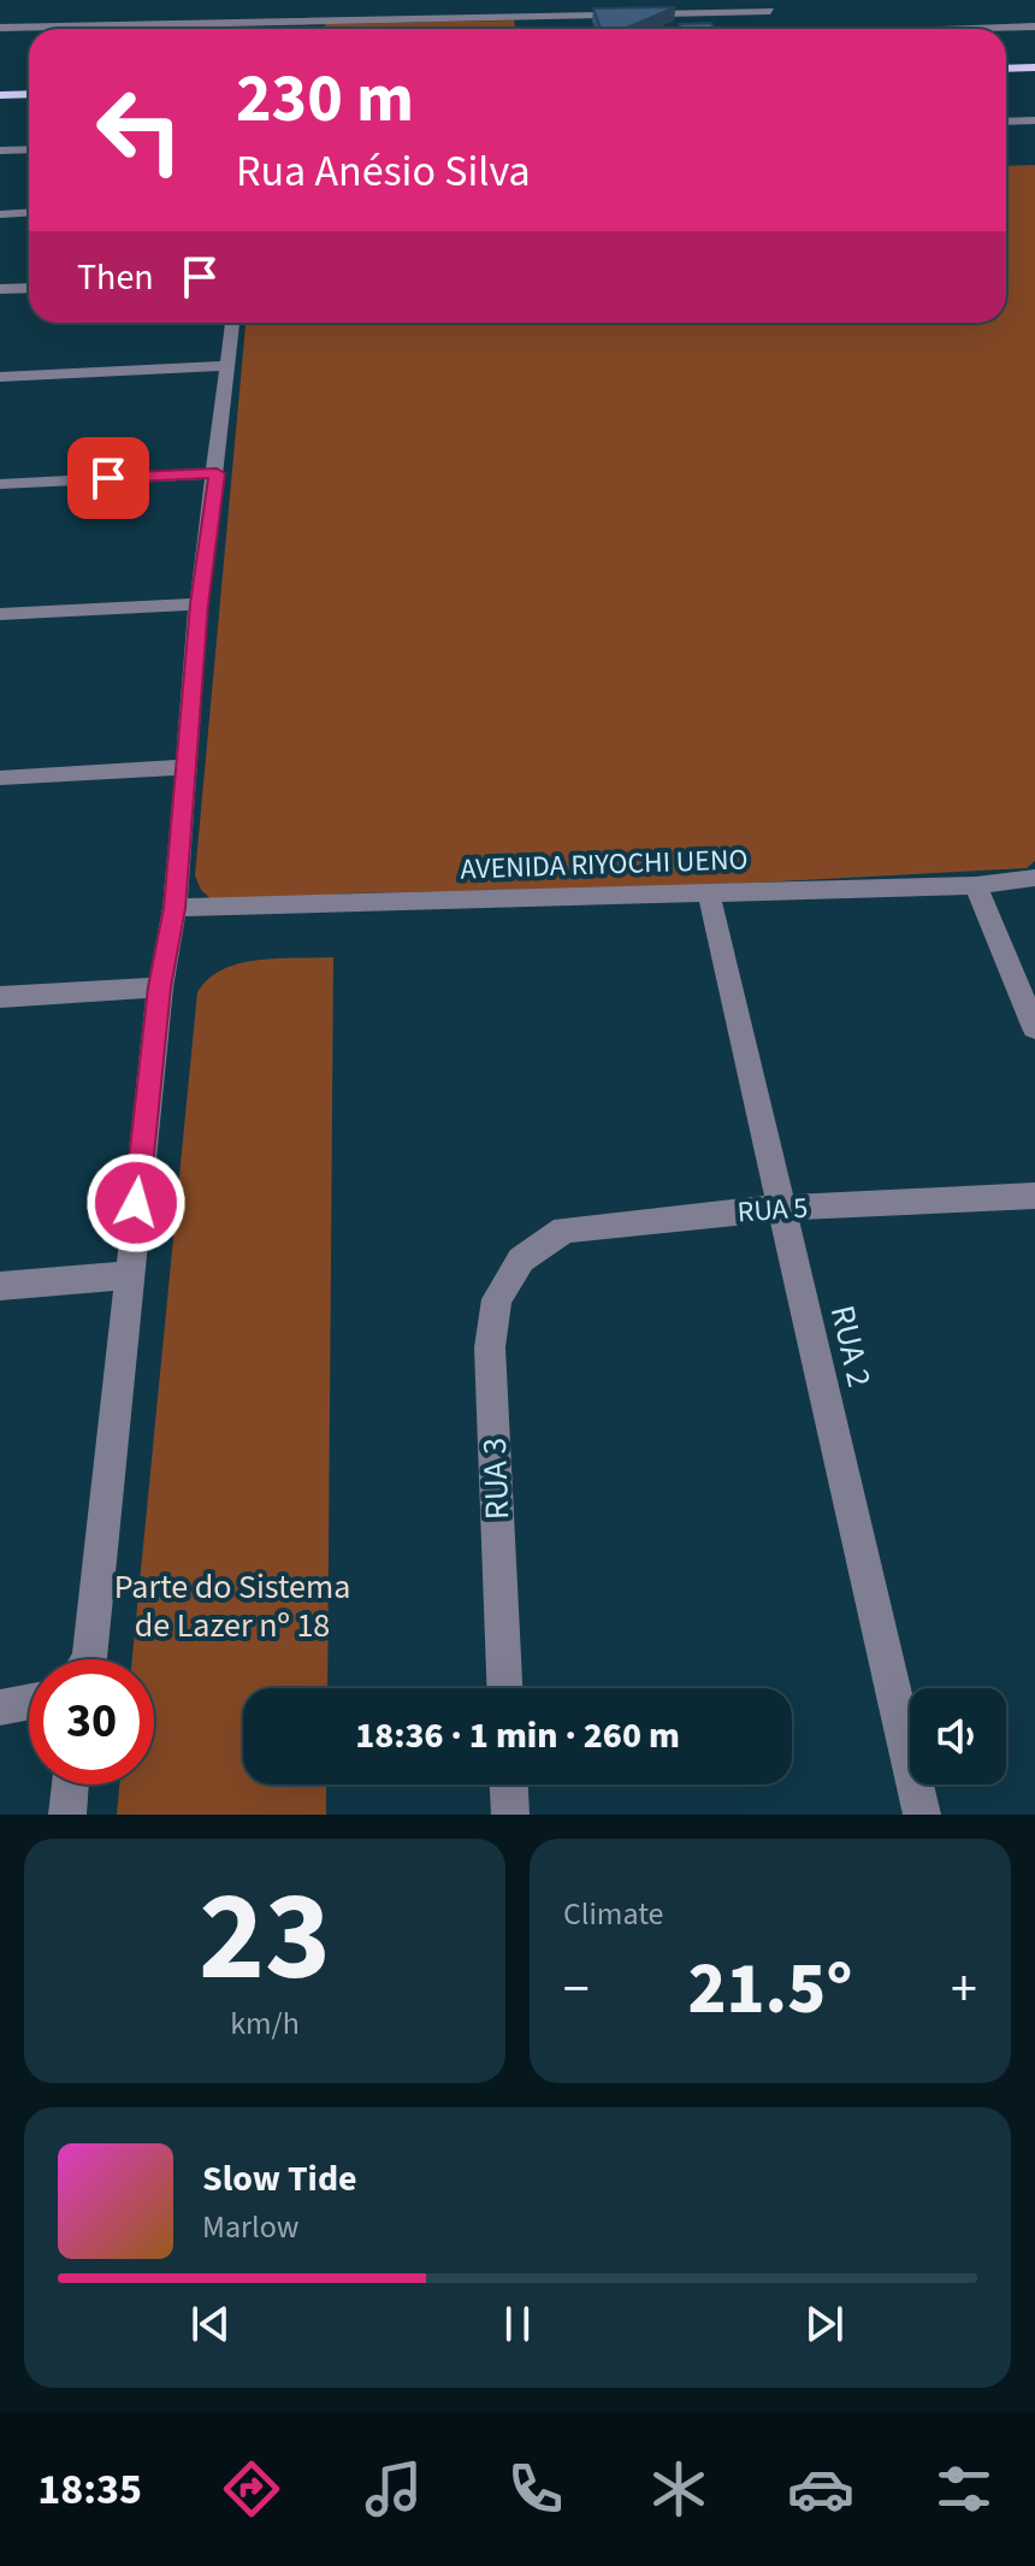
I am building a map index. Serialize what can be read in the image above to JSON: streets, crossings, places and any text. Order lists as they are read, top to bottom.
{
  "streets": {
    "street": [
      "AVENIDA RIYOCHI UENO",
      "RUA 5",
      "RUA 2",
      "RUA 3"
    ]
  },
  "crossings": [
    ["AVENIDA RIYOCHI UENO", "RUA 2"],
    ["RUA 5", "RUA 2"],
    ["RUA 5", "RUA 3"]
  ],
  "parks": ["Parte do Sistema de Lazer nº 18"],
  "page": {
    "turn": ["230 m", "Rua Anésio Silva"],
    "then": "Then",
    "limit": "30",
    "trip": "18:36 · 1 min · 260 m",
    "tile": [
      ["23", "km/h"],
      "Climate"
    ],
    "heat": ["−", "21.5°", "+"],
    "song": ["Slow Tide", "Marlow"],
    "tabs": "18:35"
  }
}
